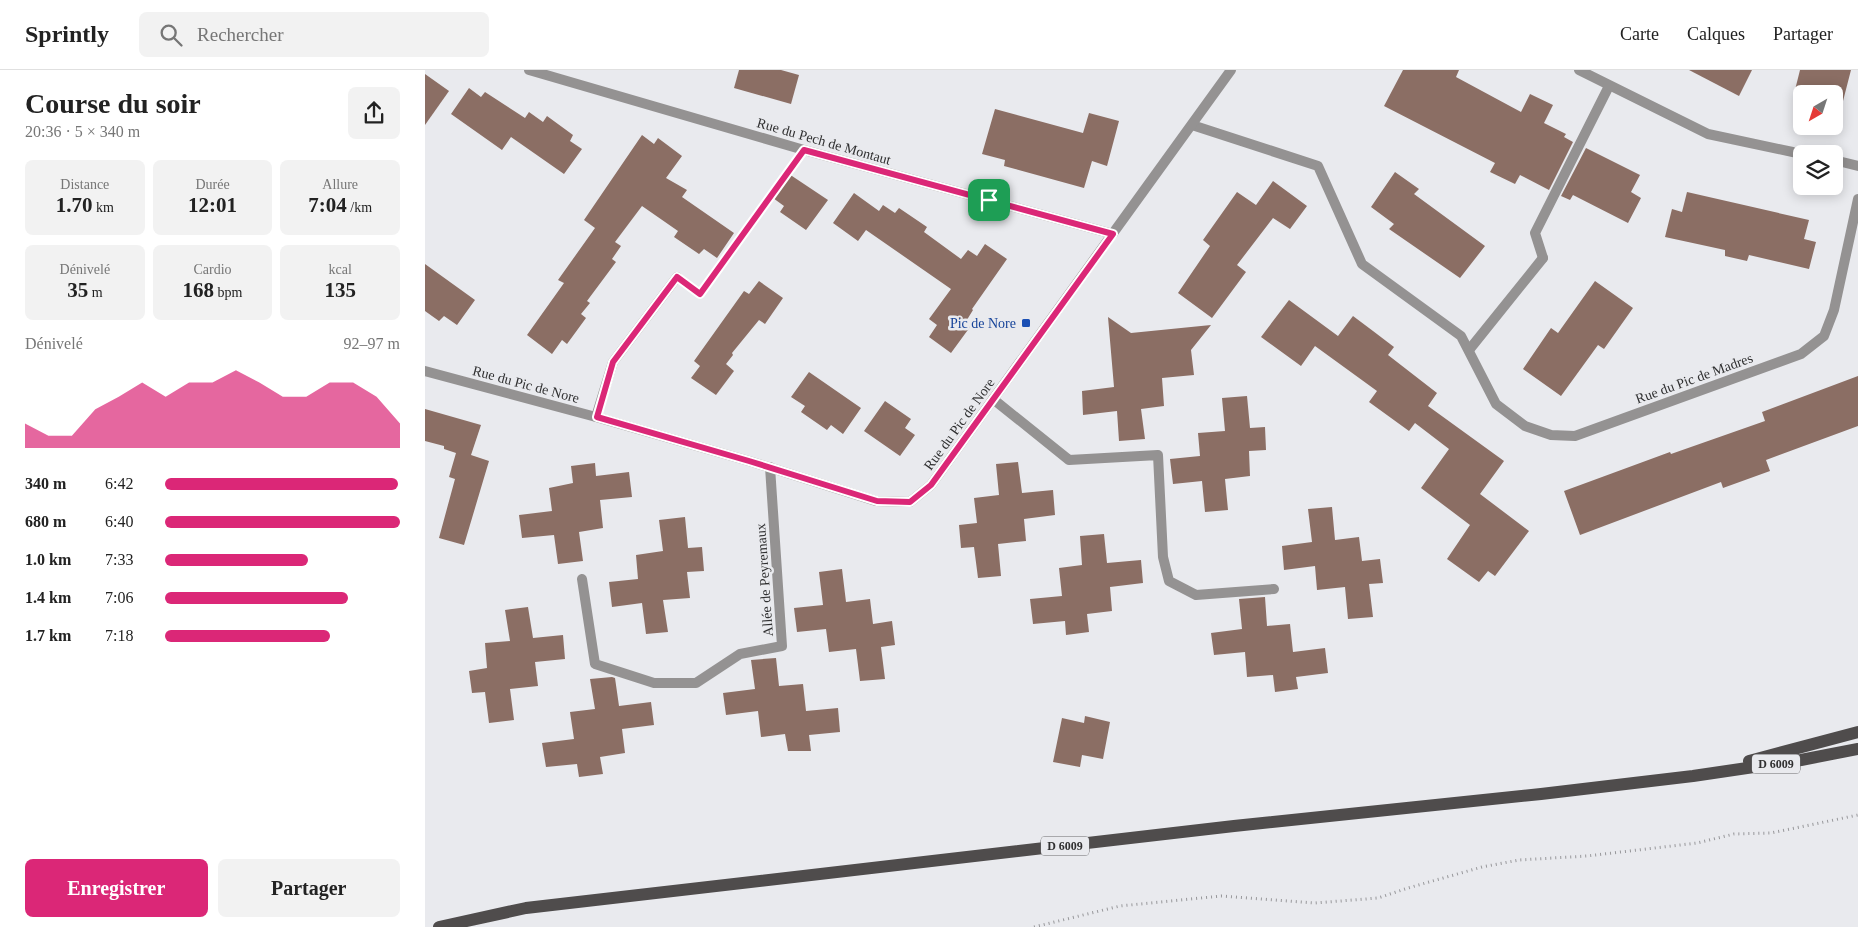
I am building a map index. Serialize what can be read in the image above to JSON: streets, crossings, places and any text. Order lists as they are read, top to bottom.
{
  "streets": {
    "main road": ["D 6009"],
    "street": [
      "Rue du Pech de Montaut",
      "Rue du Pic de Madres",
      "Rue du Pic de Nore",
      "Allée de Peyremaux"
    ]
  },
  "crossings": [
    ["Rue du Pech de Montaut", "Rue du Pic de Nore"],
    ["Rue du Pic de Madres", "Rue du Pic de Nore"],
    ["Rue du Pic de Nore", "Allée de Peyremaux"]
  ],
  "places": {
    "transit": ["Pic de Nore"]
  },
  "north": "bottom left",
  "page": {
    "header": "Sprintly",
    "search": "Rechercher",
    "nav": ["Carte", "Calques", "Partager"],
    "heading": ["Course du soir", "20:36 · 5 × 340 m"],
    "stats": [
      ["Distance", "1.70 km"],
      ["Durée", "12:01"],
      ["Allure", "7:04 /km"],
      ["Dénivelé", "35 m"],
      ["Cardio", "168 bpm"],
      ["kcal", "135"]
    ],
    "chart": ["Dénivelé", "92–97 m"],
    "list": [
      {
        "name": "340 m",
        "note": "6:42"
      },
      {
        "name": "680 m",
        "note": "6:40"
      },
      {
        "name": "1.0 km",
        "note": "7:33"
      },
      {
        "name": "1.4 km",
        "note": "7:06"
      },
      {
        "name": "1.7 km",
        "note": "7:18"
      }
    ],
    "buttons": ["Enregistrer", "Partager"]
  }
}
